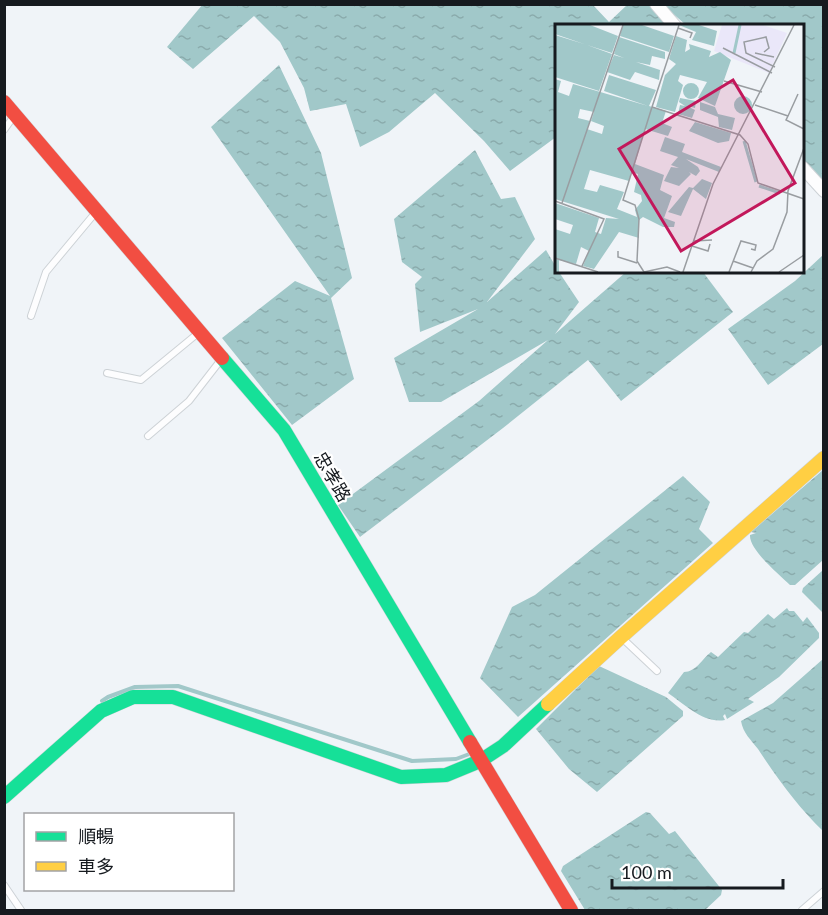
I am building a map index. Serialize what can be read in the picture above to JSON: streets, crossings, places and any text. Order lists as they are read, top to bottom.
{
  "streets": {
    "street": ["忠孝路"]
  },
  "legend": ["順暢", "車多"],
  "scale_bar": "100 m"
}
